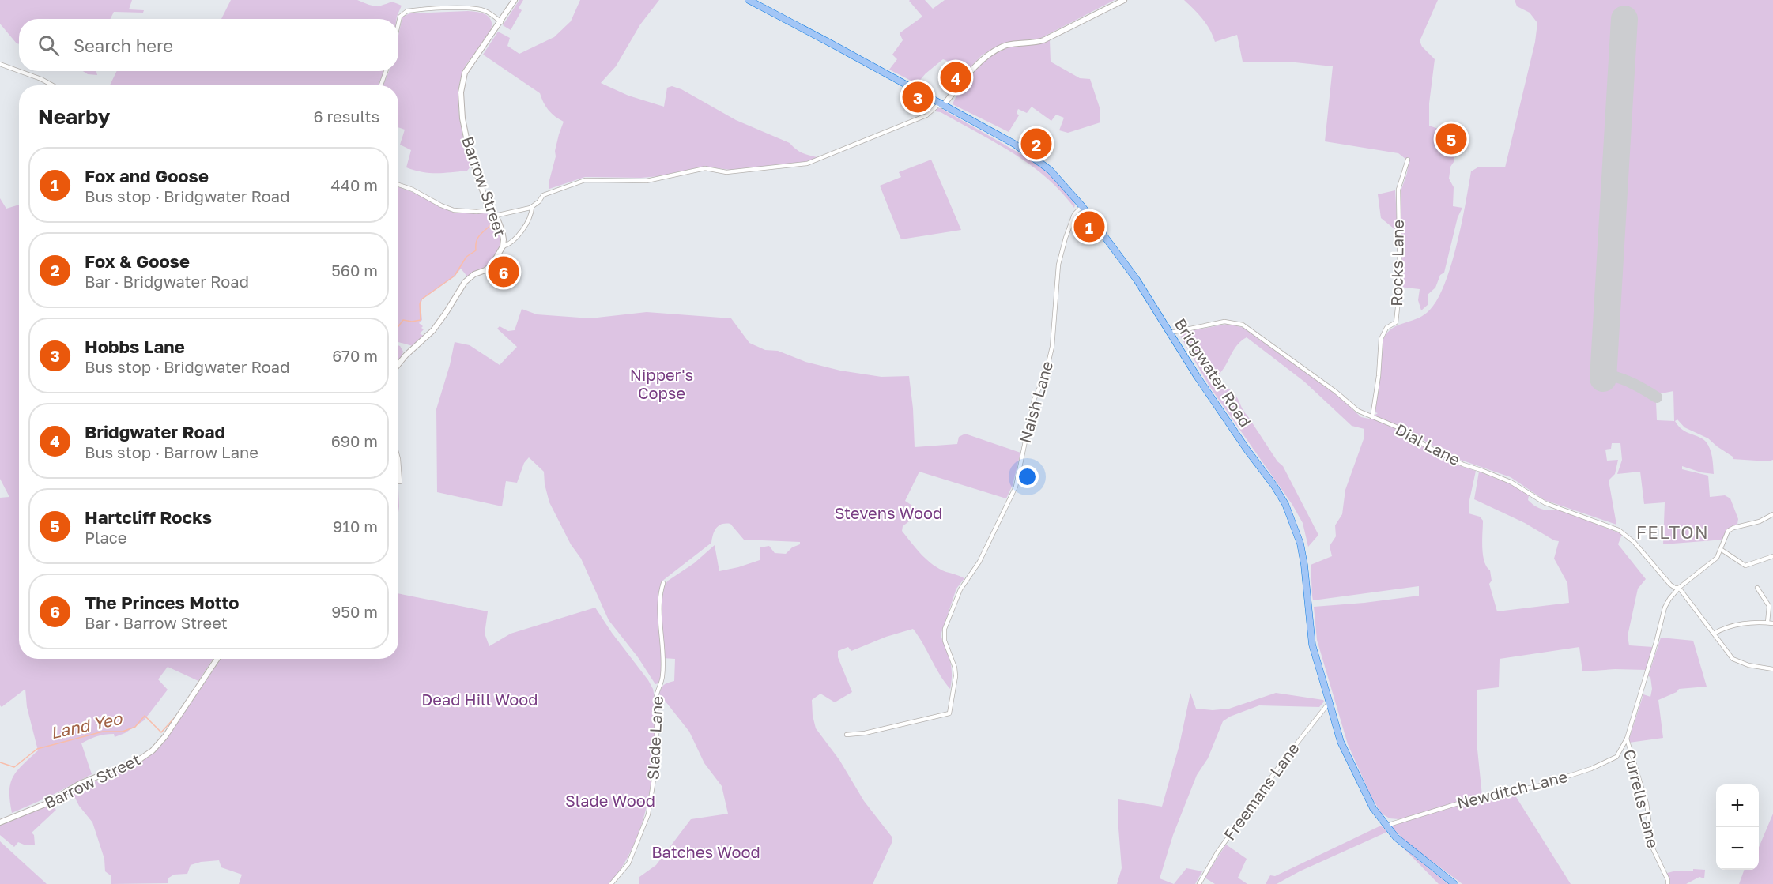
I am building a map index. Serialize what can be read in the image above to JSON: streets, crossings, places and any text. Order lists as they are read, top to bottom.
{
  "streets": {
    "highway": ["Bridgwater Road"],
    "main road": ["Barrow Street"],
    "street": [
      "Rocks Lane",
      "Naish Lane",
      "Dial Lane",
      "Slade Lane",
      "Newditch Lane",
      "Freemans Lane",
      "Currells Lane"
    ]
  },
  "crossings": [
    ["Rocks Lane", "Dial Lane"],
    ["Bridgwater Road", "Naish Lane"],
    ["Bridgwater Road", "Dial Lane"],
    ["Bridgwater Road", "Newditch Lane"],
    ["Bridgwater Road", "Freemans Lane"],
    ["Dial Lane", "Newditch Lane"],
    ["Newditch Lane", "Currells Lane"]
  ],
  "districts": ["FELTON"],
  "water": ["Land Yeo"],
  "parks": [
    "Nipper's Copse",
    "Stevens Wood",
    "Dead Hill Wood",
    "Slade Wood",
    "Batches Wood"
  ],
  "page": {
    "search": "Search here",
    "pins": [
      "4",
      "3",
      "5",
      "2",
      "1",
      "6"
    ],
    "heading": ["Nearby", "6 results"],
    "list": [
      {
        "mark": "1",
        "name": "Fox and Goose",
        "note": "Bus stop · Bridgwater Road",
        "value": "440 m"
      },
      {
        "mark": "2",
        "name": "Fox & Goose",
        "note": "Bar · Bridgwater Road",
        "value": "560 m"
      },
      {
        "mark": "3",
        "name": "Hobbs Lane",
        "note": "Bus stop · Bridgwater Road",
        "value": "670 m"
      },
      {
        "mark": "4",
        "name": "Bridgwater Road",
        "note": "Bus stop · Barrow Lane",
        "value": "690 m"
      },
      {
        "mark": "5",
        "name": "Hartcliff Rocks",
        "note": "Place",
        "value": "910 m"
      },
      {
        "mark": "6",
        "name": "The Princes Motto",
        "note": "Bar · Barrow Street",
        "value": "950 m"
      }
    ],
    "map_buttons": ["+", "−"]
  }
}
